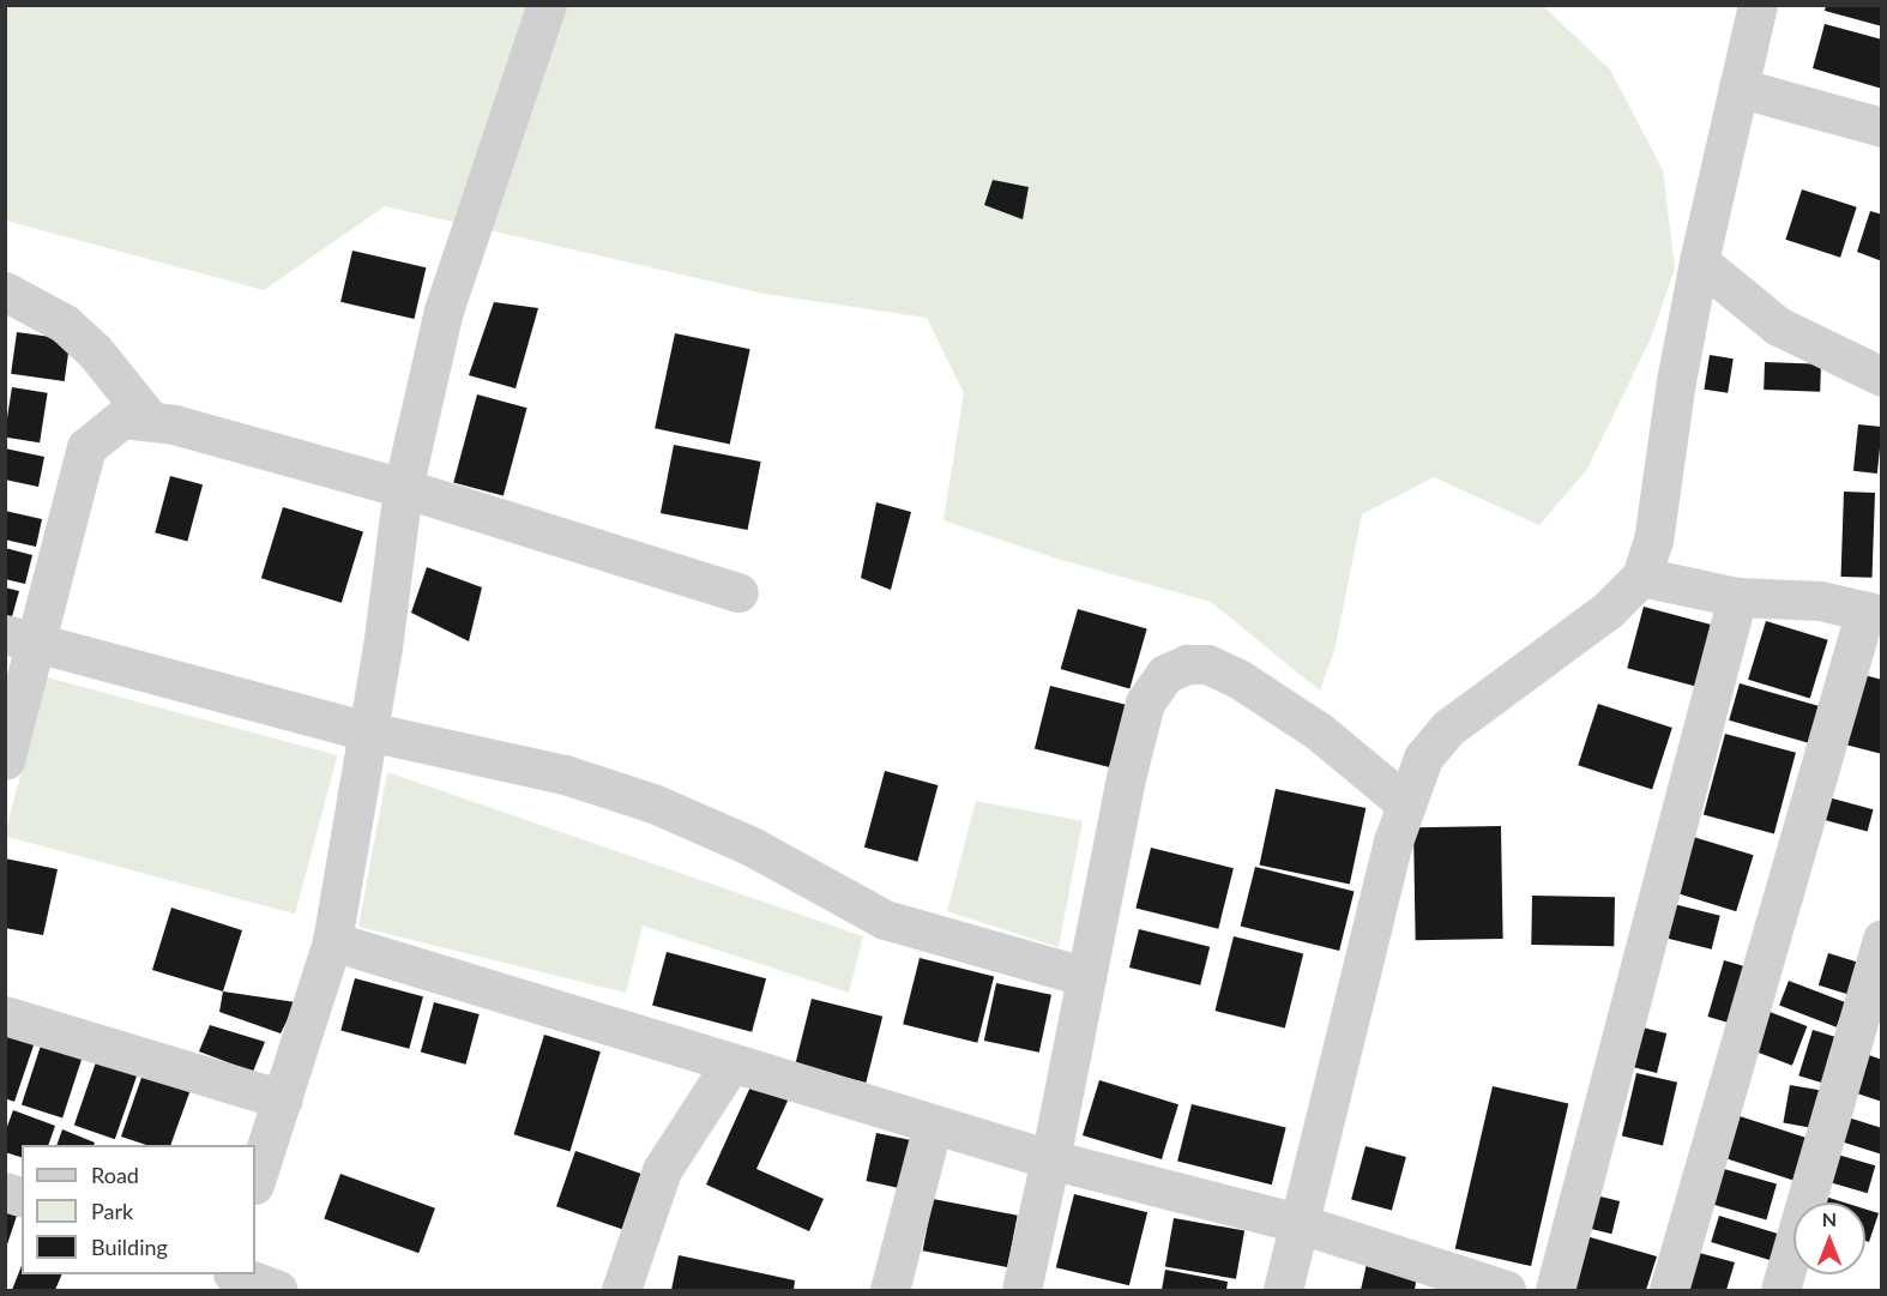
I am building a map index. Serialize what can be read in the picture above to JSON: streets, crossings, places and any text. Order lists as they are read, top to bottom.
{
  "legend": ["Road", "Park", "Building"],
  "north": "top"
}
